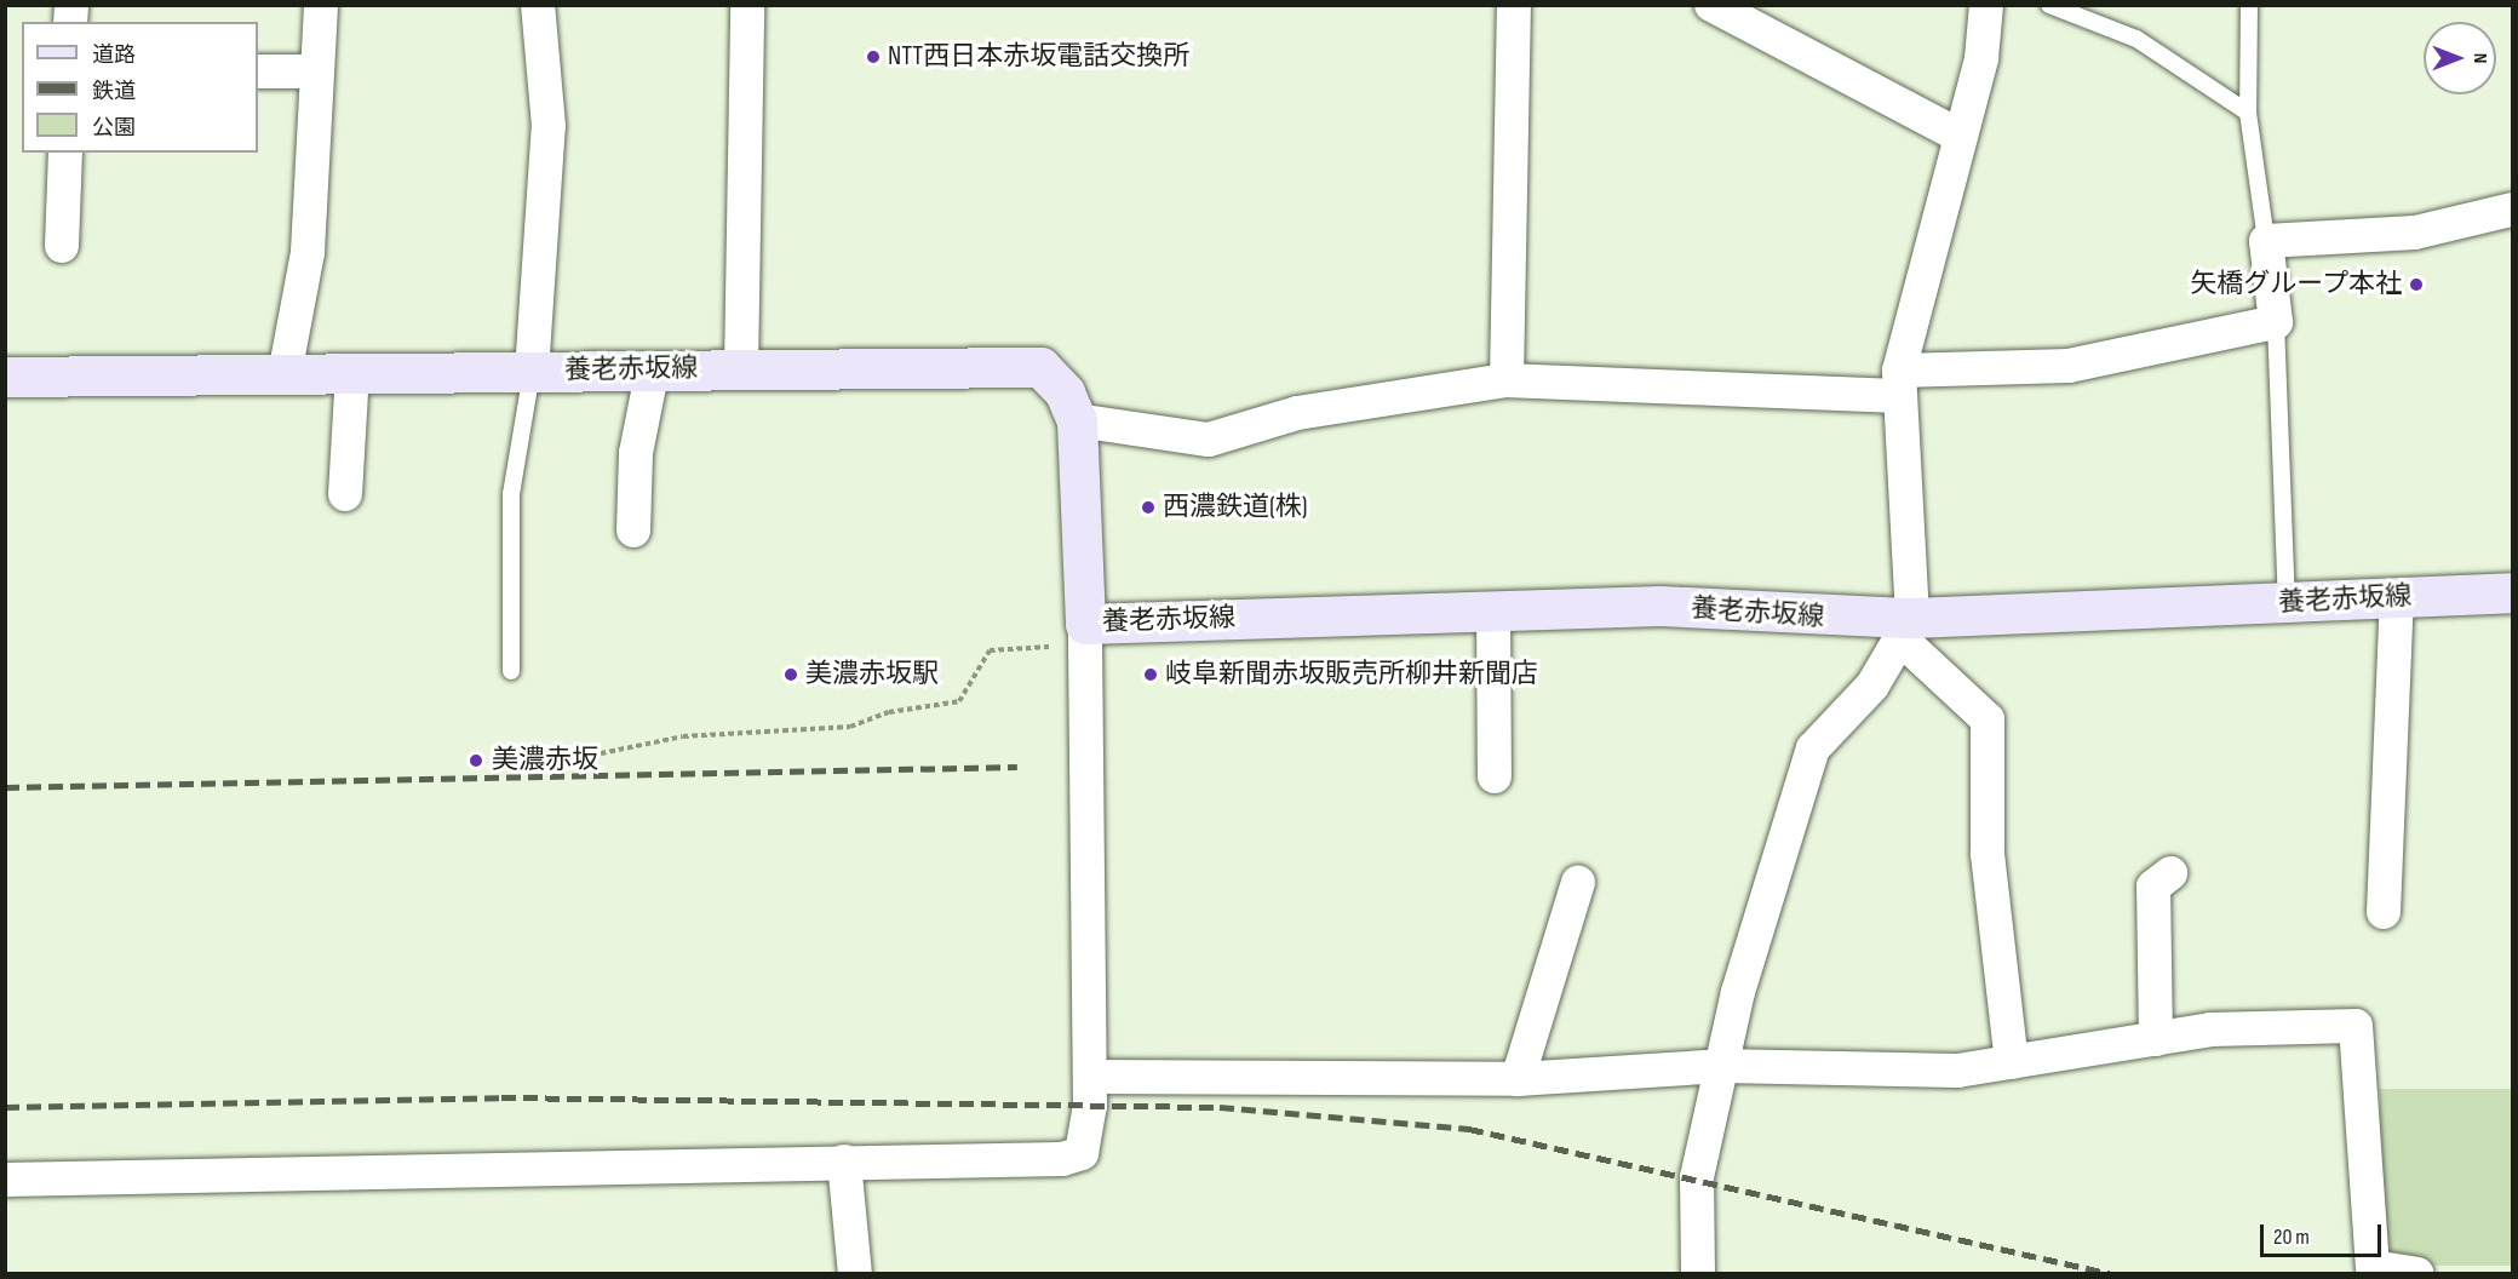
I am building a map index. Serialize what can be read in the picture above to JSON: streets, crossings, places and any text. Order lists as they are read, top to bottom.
{
  "streets": {
    "main road": ["養老赤坂線"]
  },
  "places": [
    "NTT西日本赤坂電話交換所",
    "矢橋グループ本社",
    "西濃鉄道(株)",
    "美濃赤坂駅",
    "岐阜新聞赤坂販売所柳井新聞店",
    "美濃赤坂"
  ],
  "legend": ["道路", "鉄道", "公園"],
  "scale_bar": "20 m",
  "north": "right"
}
